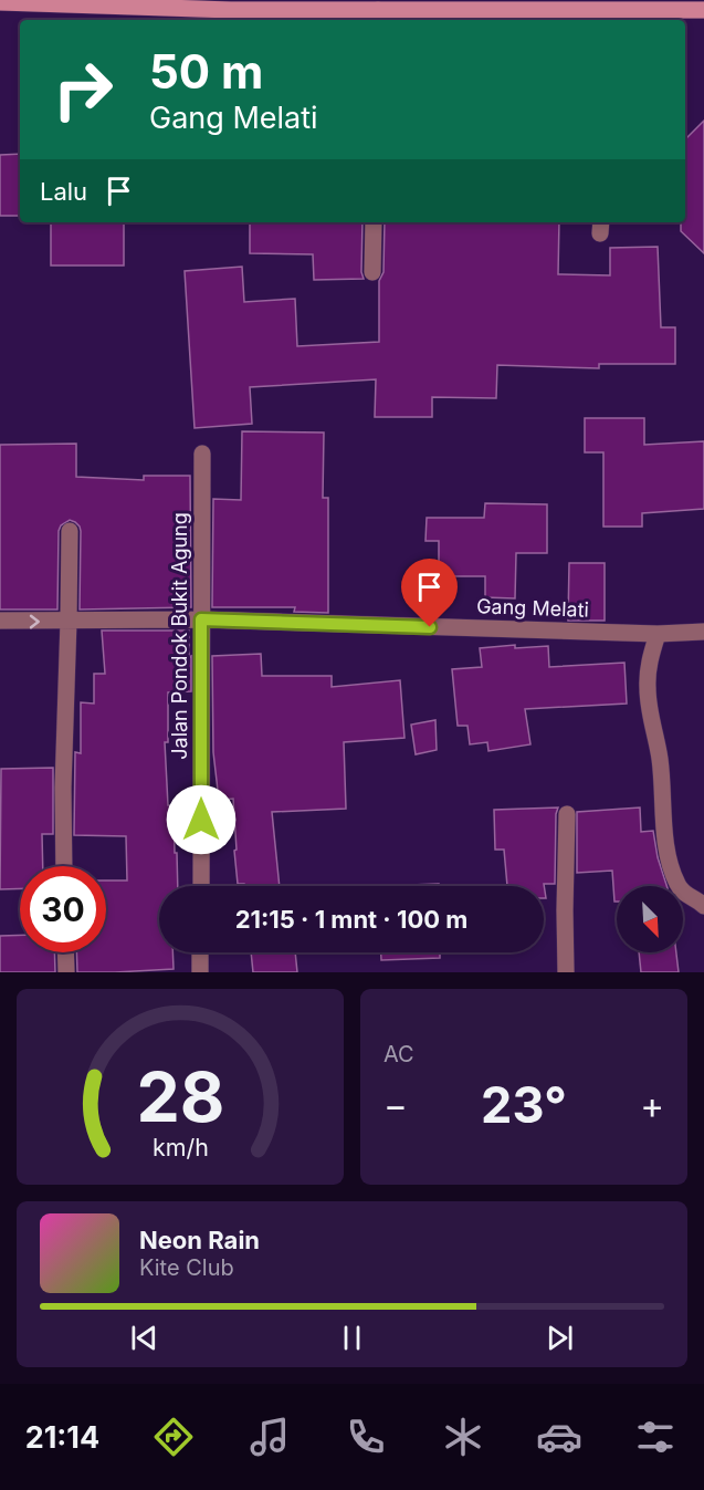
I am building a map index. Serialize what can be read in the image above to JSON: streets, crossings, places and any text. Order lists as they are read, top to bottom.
{
  "streets": {
    "street": ["Gang Melati", "Jalan Pondok Bukit Agung"]
  },
  "crossings": [
    ["Gang Melati", "Jalan Pondok Bukit Agung"]
  ],
  "north": "bottom right",
  "page": {
    "turn": ["50 m", "Gang Melati"],
    "then": "Lalu",
    "limit": "30",
    "trip": "21:15 · 1 mnt · 100 m",
    "tile": "AC",
    "heat": ["−", "23°", "+"],
    "song": ["Neon Rain", "Kite Club"],
    "tabs": "21:14",
    "gauge": ["28", "km/h"]
  }
}
